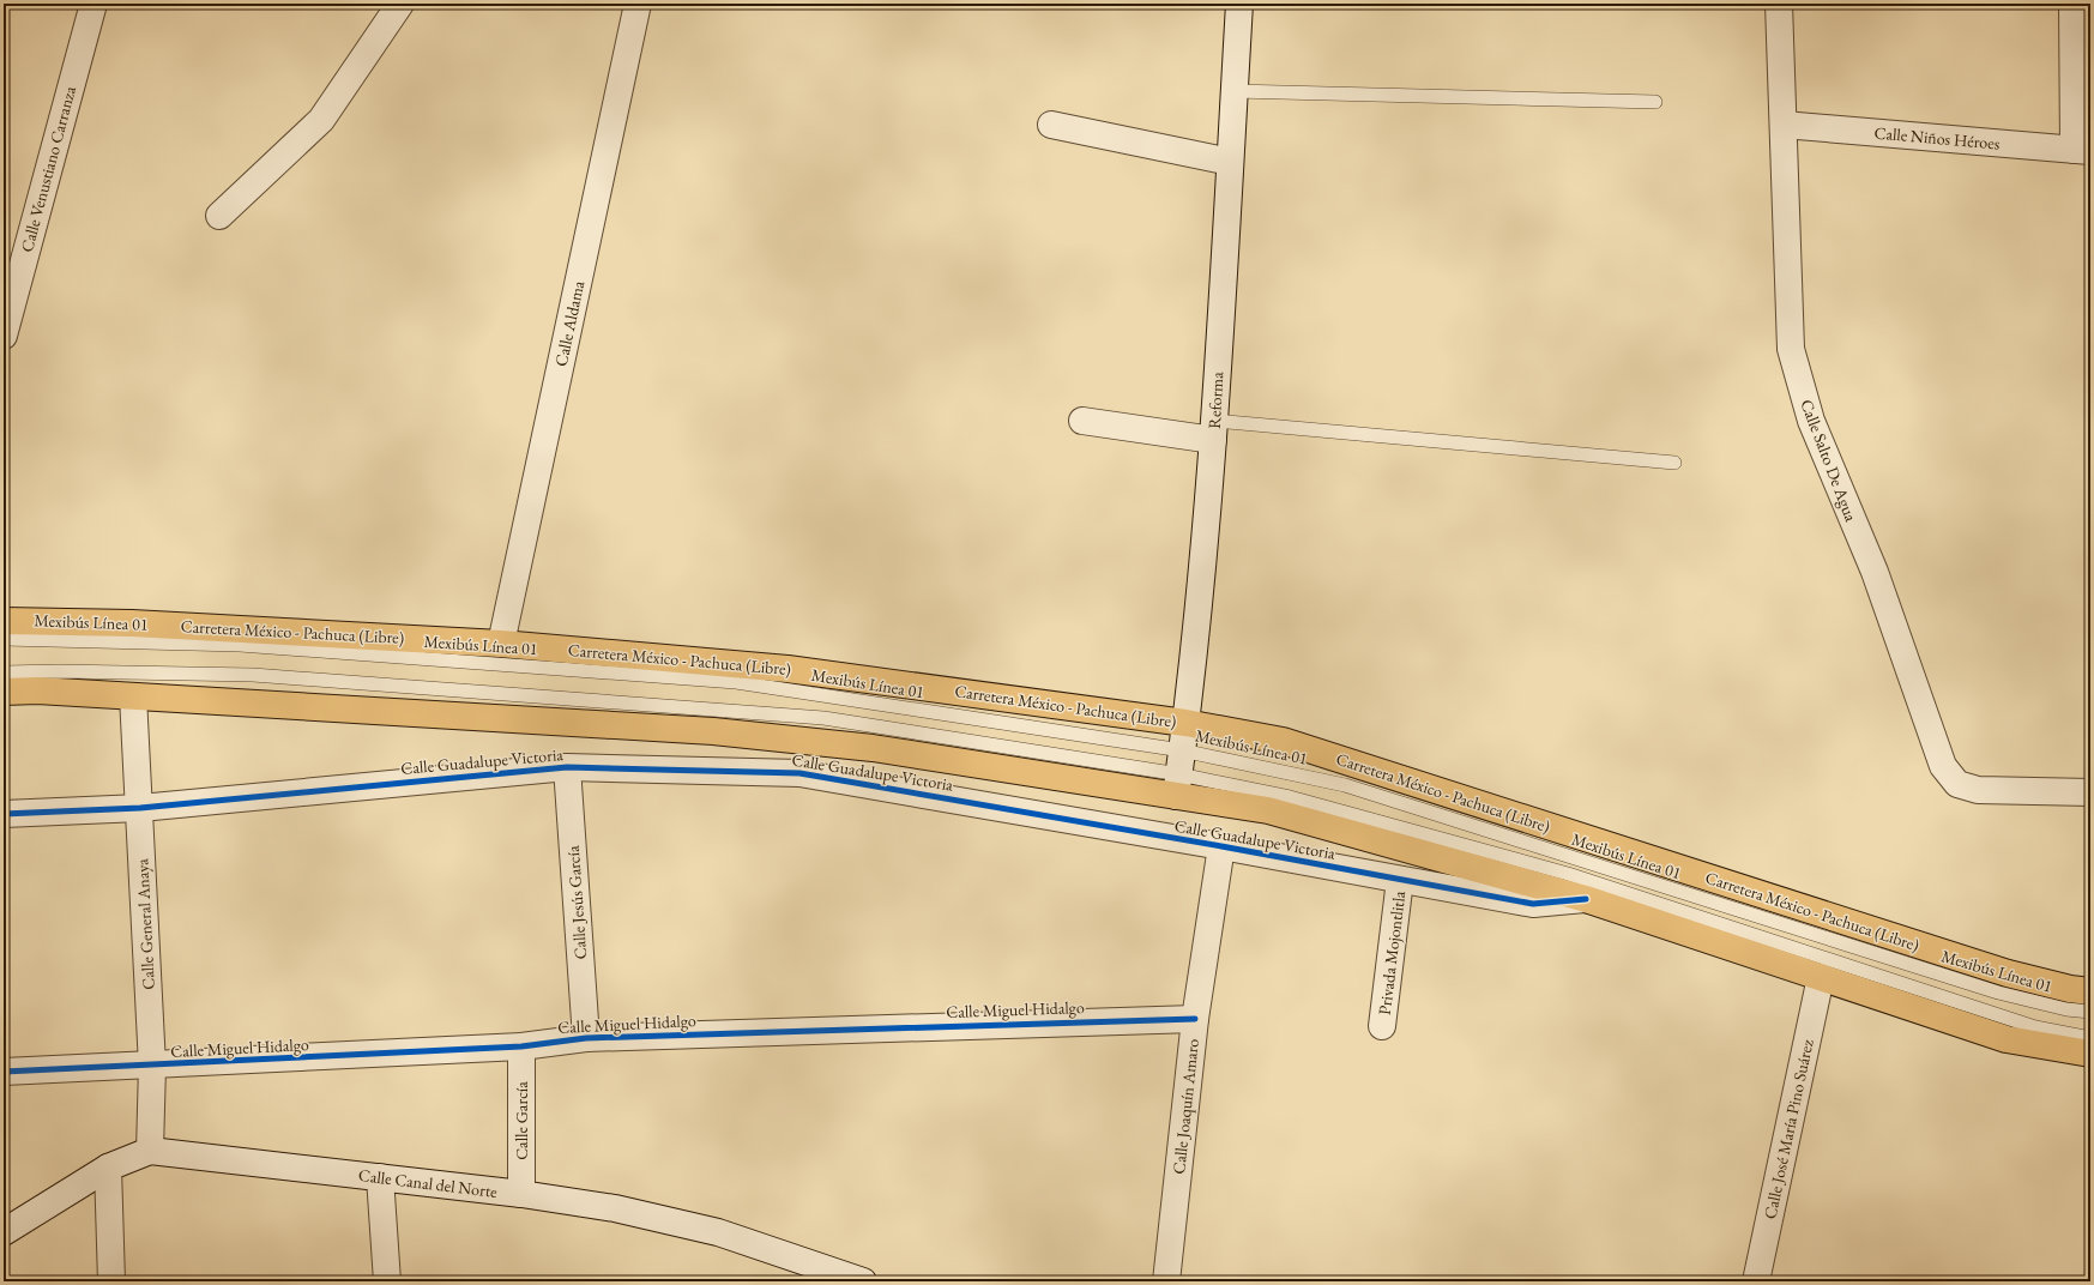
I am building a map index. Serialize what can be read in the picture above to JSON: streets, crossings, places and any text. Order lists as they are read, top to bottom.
{
  "streets": {
    "main road": ["Carretera México - Pachuca (Libre)"],
    "street": [
      "Calle Niños Héroes",
      "Calle Venustiano Carranza",
      "Calle Aldama",
      "Reforma",
      "Calle Salto De Agua",
      "Calle Guadalupe Victoria",
      "Calle Jesús García",
      "Calle General Anaya",
      "Privada Mojontlitla",
      "Calle Miguel Hidalgo",
      "Calle Joaquín Amaro",
      "Calle García",
      "Calle José María Pino Suárez",
      "Calle Canal del Norte"
    ],
    "lane": ["Mexibús Línea 01"]
  },
  "crossings": [
    ["Calle Niños Héroes", "Calle Salto De Agua"],
    ["Calle Aldama", "Carretera México - Pachuca (Libre)"],
    ["Reforma", "Mexibús Línea 01"],
    ["Reforma", "Carretera México - Pachuca (Libre)"],
    ["Calle Guadalupe Victoria", "Calle Jesús García"],
    ["Calle Guadalupe Victoria", "Calle General Anaya"],
    ["Calle Guadalupe Victoria", "Privada Mojontlitla"],
    ["Calle Guadalupe Victoria", "Calle Joaquín Amaro"],
    ["Calle Jesús García", "Calle Miguel Hidalgo"],
    ["Calle General Anaya", "Calle Miguel Hidalgo"],
    ["Calle General Anaya", "Calle Canal del Norte"],
    ["Calle Miguel Hidalgo", "Calle Joaquín Amaro"],
    ["Calle Miguel Hidalgo", "Calle García"],
    ["Calle García", "Calle Canal del Norte"]
  ]
}
